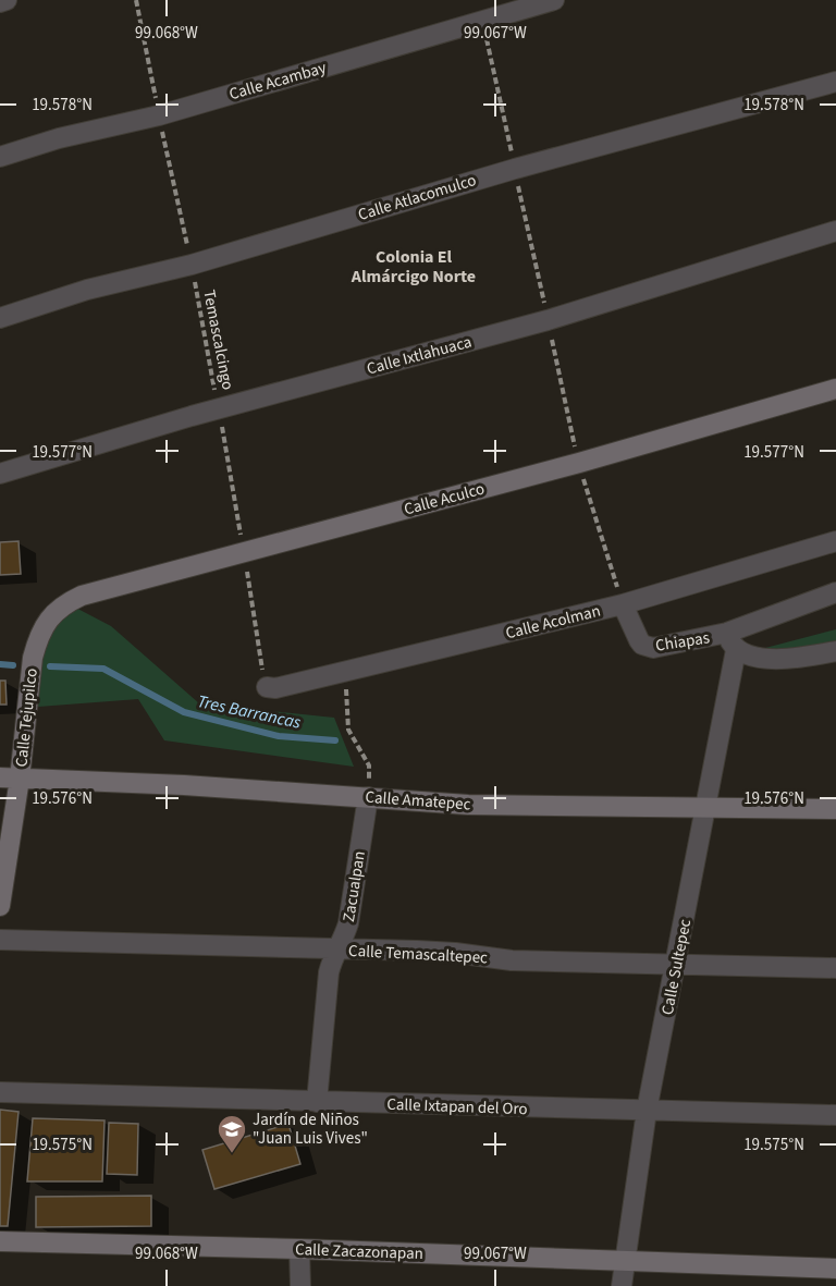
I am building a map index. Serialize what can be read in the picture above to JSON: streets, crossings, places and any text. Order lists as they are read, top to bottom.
{
  "streets": {
    "street": [
      "Calle Acambay",
      "Calle Atlacomulco",
      "Calle Ixtlahuaca",
      "Calle Aculco",
      "Calle Acolman",
      "Chiapas",
      "Calle Tejupilco",
      "Calle Amatepec",
      "Zacualpan",
      "Calle Temascaltepec",
      "Calle Sultepec",
      "Calle Ixtapan del Oro",
      "Calle Zacazonapan"
    ],
    "path": ["Temascalcingo"]
  },
  "crossings": [
    ["Calle Acambay", "Temascalcingo"],
    ["Calle Atlacomulco", "Temascalcingo"],
    ["Temascalcingo", "Calle Ixtlahuaca"],
    ["Temascalcingo", "Calle Aculco"],
    ["Temascalcingo", "Calle Acolman"],
    ["Calle Aculco", "Calle Tejupilco"],
    ["Calle Acolman", "Chiapas"],
    ["Chiapas", "Calle Sultepec"],
    ["Calle Tejupilco", "Calle Amatepec"],
    ["Calle Amatepec", "Zacualpan"],
    ["Calle Amatepec", "Calle Sultepec"],
    ["Zacualpan", "Calle Temascaltepec"],
    ["Zacualpan", "Calle Ixtapan del Oro"],
    ["Calle Temascaltepec", "Calle Sultepec"],
    ["Calle Sultepec", "Calle Ixtapan del Oro"],
    ["Calle Sultepec", "Calle Zacazonapan"]
  ],
  "districts": ["Colonia El Almárcigo Norte"],
  "water": ["Tres Barrancas"],
  "places": {
    "school or university": ["Jardín de Niños \"Juan Luis Vives\""]
  },
  "coordinates": [
    "99.068°W",
    "99.067°W",
    "19.578°N",
    "19.577°N",
    "19.576°N",
    "19.575°N"
  ]
}
